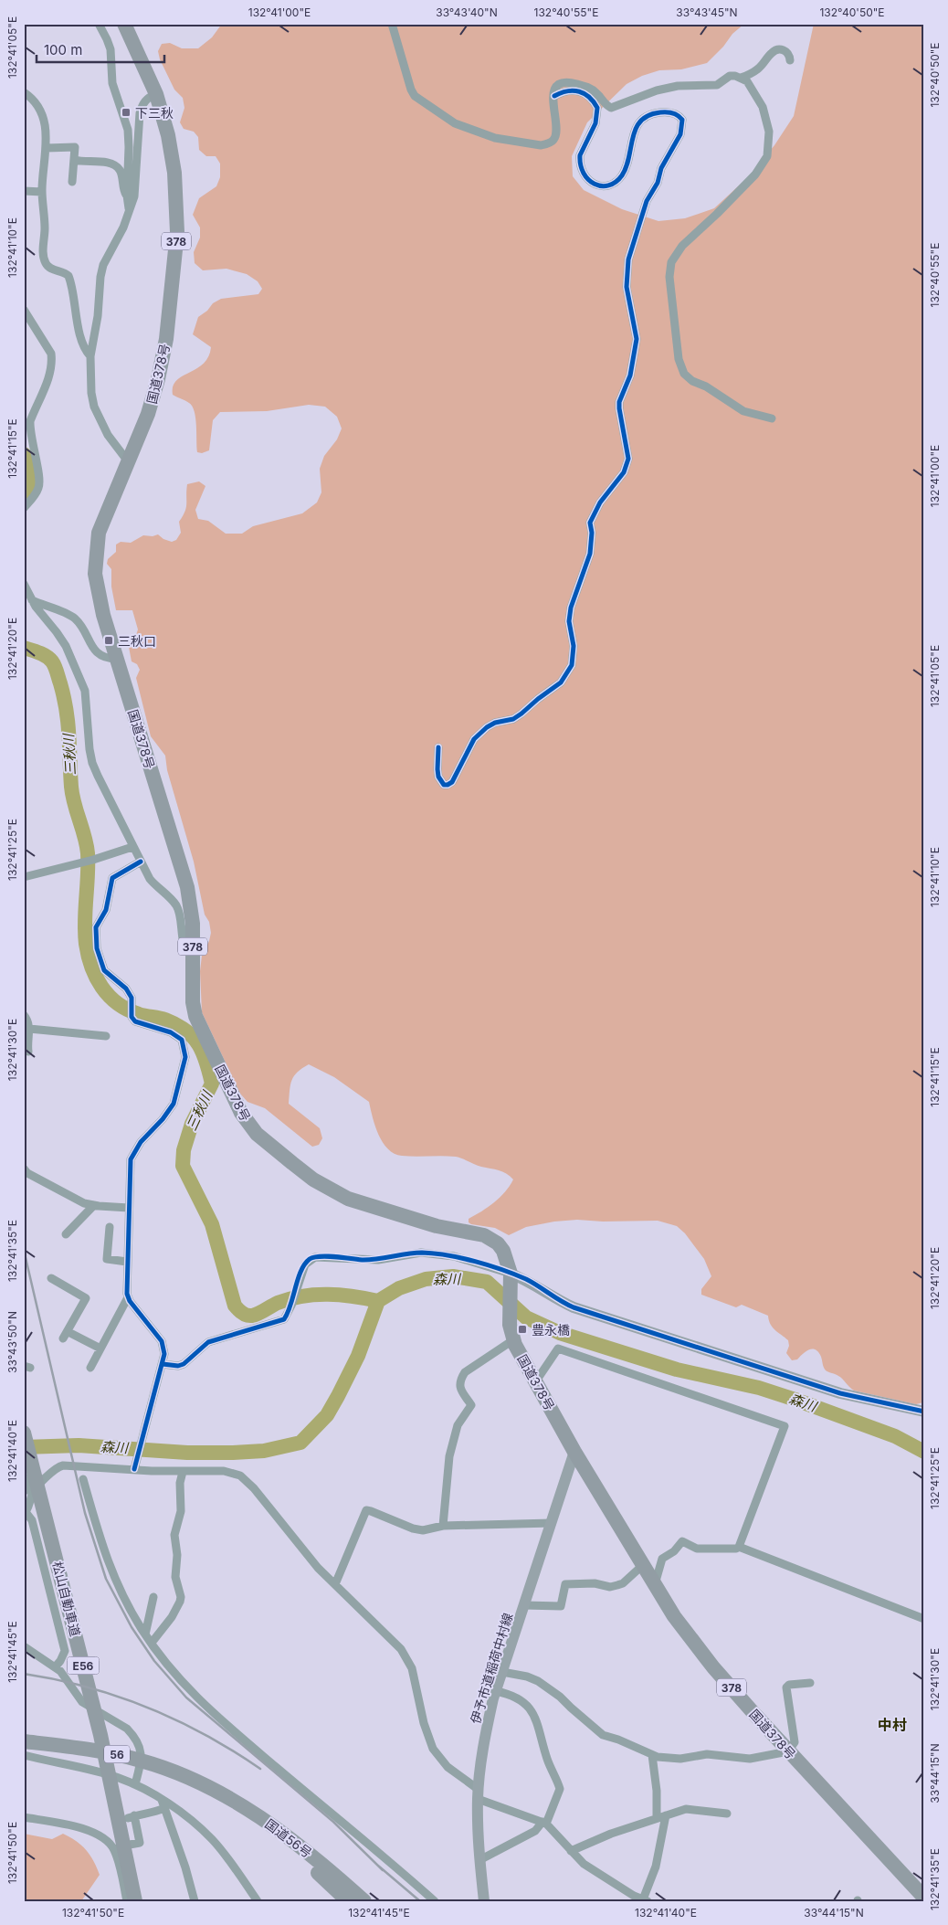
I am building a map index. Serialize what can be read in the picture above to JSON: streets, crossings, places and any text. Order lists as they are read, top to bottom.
{
  "streets": {
    "highway": [
      "378",
      "国道378号",
      "松山自動車道",
      "E56",
      "56",
      "国道56号"
    ],
    "street": ["伊予市道稲荷中村線"]
  },
  "crossings": [
    ["国道378号", "伊予市道稲荷中村線"]
  ],
  "districts": ["中村"],
  "water": ["三秋川", "森川"],
  "places": {
    "transit": ["下三秋", "三秋口", "豊永橋"]
  },
  "scale_bar": "100 m",
  "coordinates": [
    "132°41'00\"E",
    "33°43'40\"N",
    "132°40'55\"E",
    "33°43'45\"N",
    "132°40'50\"E",
    "132°41'05\"E",
    "132°41'10\"E",
    "132°41'15\"E",
    "132°41'20\"E",
    "132°41'25\"E",
    "132°41'30\"E",
    "132°41'35\"E",
    "33°43'50\"N",
    "132°41'40\"E",
    "132°41'45\"E",
    "33°44'15\"N",
    "132°41'50\"E"
  ]
}
